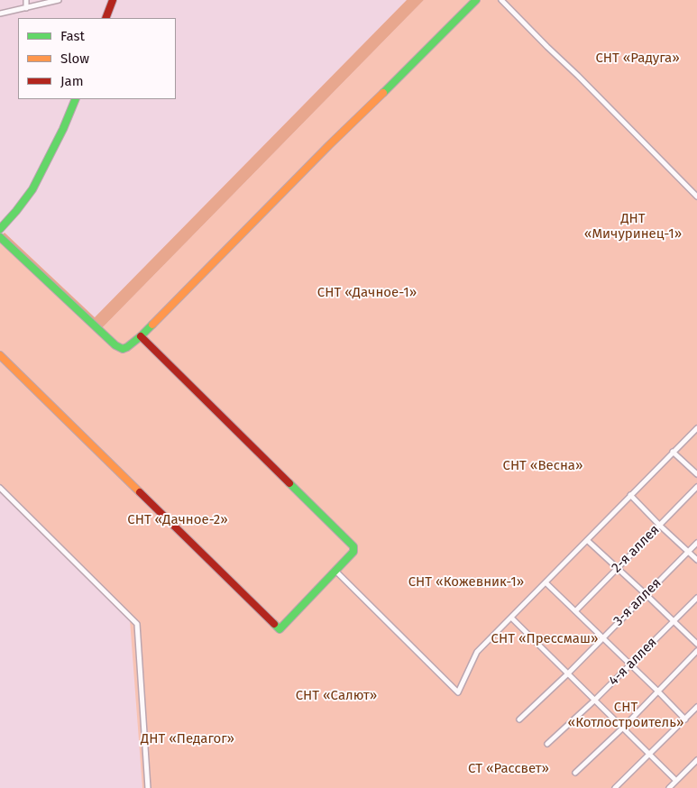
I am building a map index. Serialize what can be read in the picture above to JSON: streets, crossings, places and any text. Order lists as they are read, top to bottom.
{
  "streets": {
    "street": ["2-я аллея", "3-я аллея", "4-я аллея"]
  },
  "parks": [
    "СНТ «Радуга»",
    "ДНТ «Мичуринец-1»",
    "СНТ «Дачное-1»",
    "СНТ «Весна»",
    "СНТ «Дачное-2»",
    "СНТ «Кожевник-1»",
    "СНТ «Прессмаш»",
    "СНТ «Салют»",
    "СНТ «Котлостроитель»",
    "ДНТ «Педагог»",
    "СТ «Рассвет»"
  ],
  "legend": ["Fast", "Slow", "Jam"]
}
